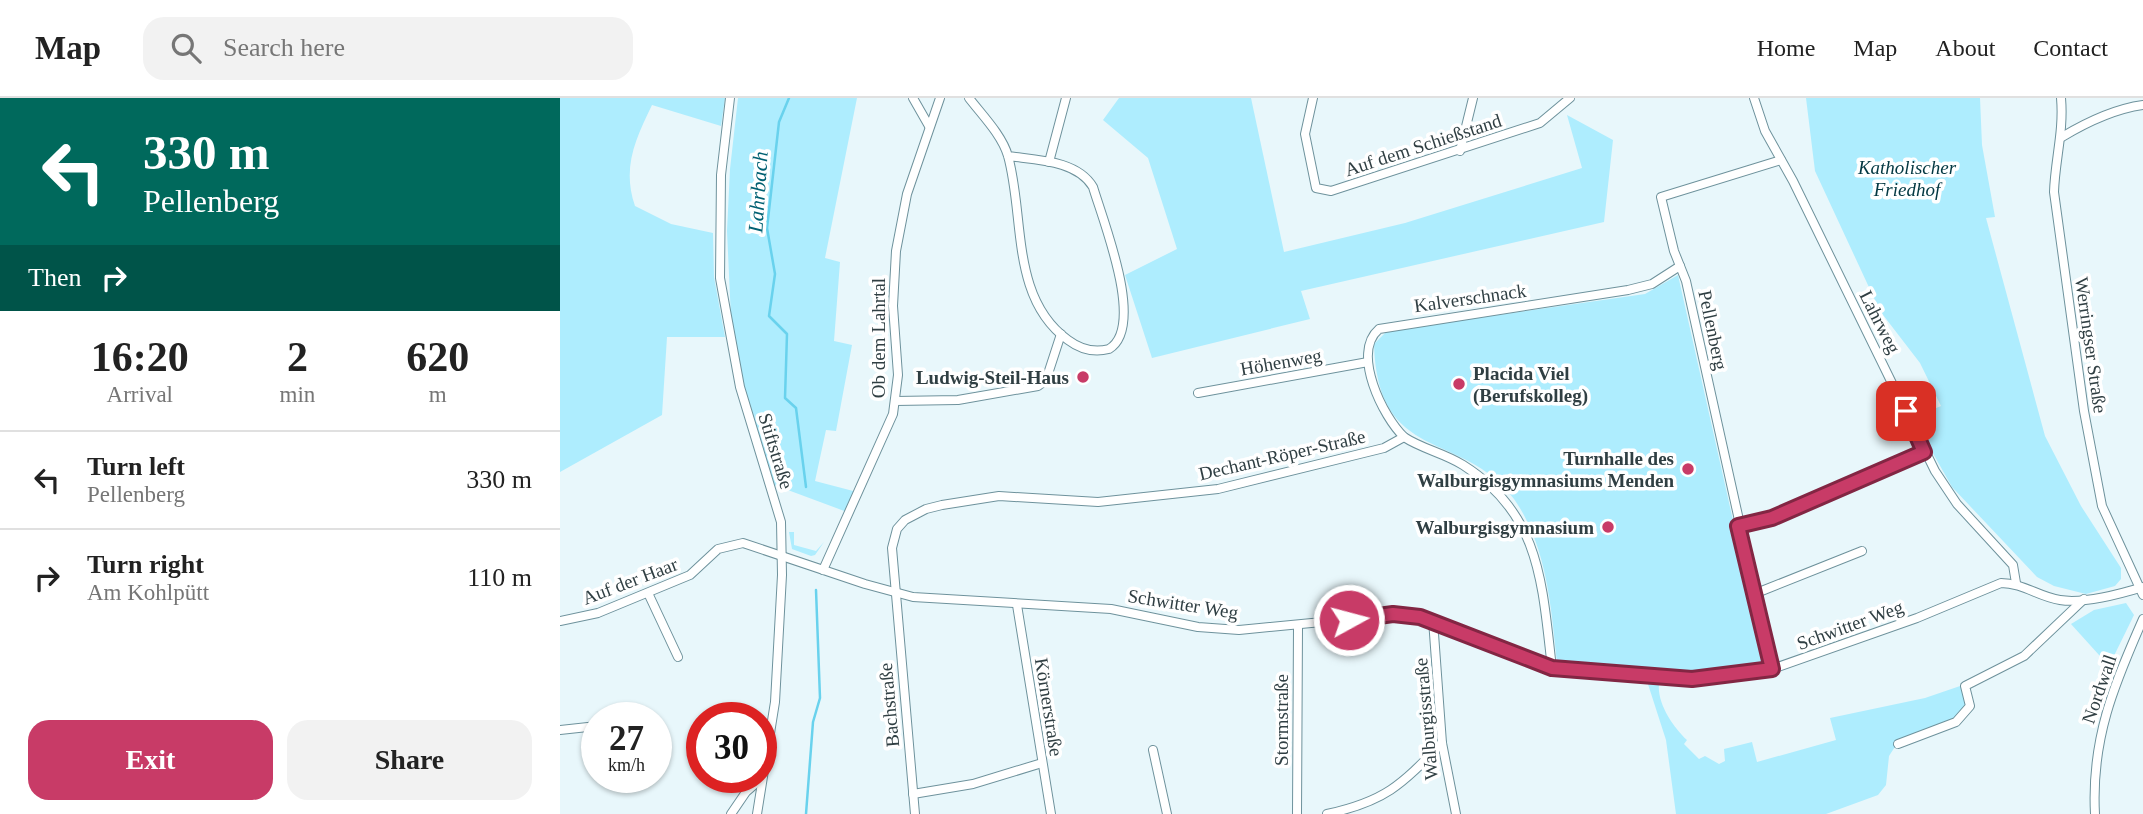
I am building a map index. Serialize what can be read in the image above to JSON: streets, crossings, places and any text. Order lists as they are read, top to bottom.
{
  "streets": {
    "street": [
      "Auf dem Schießstand",
      "Kalverschnack",
      "Lahrweg",
      "Pellenberg",
      "Ob dem Lahrtal",
      "Werringser Straße",
      "Höhenweg",
      "Stiftstraße",
      "Dechant-Röper-Straße",
      "Auf der Haar",
      "Schwitter Weg",
      "Nordwall",
      "Bachstraße",
      "Körnerstraße",
      "Walburgisstraße",
      "Stormstraße"
    ]
  },
  "crossings": [
    ["Kalverschnack", "Pellenberg"],
    ["Kalverschnack", "Höhenweg"],
    ["Lahrweg", "Pellenberg"],
    ["Lahrweg", "Schwitter Weg"],
    ["Pellenberg", "Schwitter Weg"],
    ["Ob dem Lahrtal", "Schwitter Weg"],
    ["Stiftstraße", "Auf der Haar"],
    ["Stiftstraße", "Schwitter Weg"],
    ["Dechant-Röper-Straße", "Schwitter Weg"],
    ["Dechant-Röper-Straße", "Bachstraße"],
    ["Auf der Haar", "Schwitter Weg"],
    ["Schwitter Weg", "Bachstraße"],
    ["Schwitter Weg", "Körnerstraße"],
    ["Schwitter Weg", "Walburgisstraße"],
    ["Schwitter Weg", "Stormstraße"]
  ],
  "water": ["Lahrbach"],
  "parks": ["Katholischer Friedhof"],
  "places": [
    "Ludwig-Steil-Haus",
    "Placida Viel (Berufskolleg)",
    "Turnhalle des Walburgisgymnasiums Menden",
    "Walburgisgymnasium"
  ],
  "page": {
    "header": "Map",
    "search": "Search here",
    "nav": [
      "Home",
      "Map",
      "About",
      "Contact"
    ],
    "turn": ["330 m", "Pellenberg"],
    "then": "Then",
    "eta": [
      "16:20",
      "Arrival",
      "2",
      "min",
      "620",
      "m"
    ],
    "list": [
      {
        "name": "Turn left",
        "note": "Pellenberg",
        "value": "330 m"
      },
      {
        "name": "Turn right",
        "note": "Am Kohlpütt",
        "value": "110 m"
      }
    ],
    "speed": "27 km/h",
    "limit": "30",
    "buttons": ["Exit", "Share"]
  }
}
